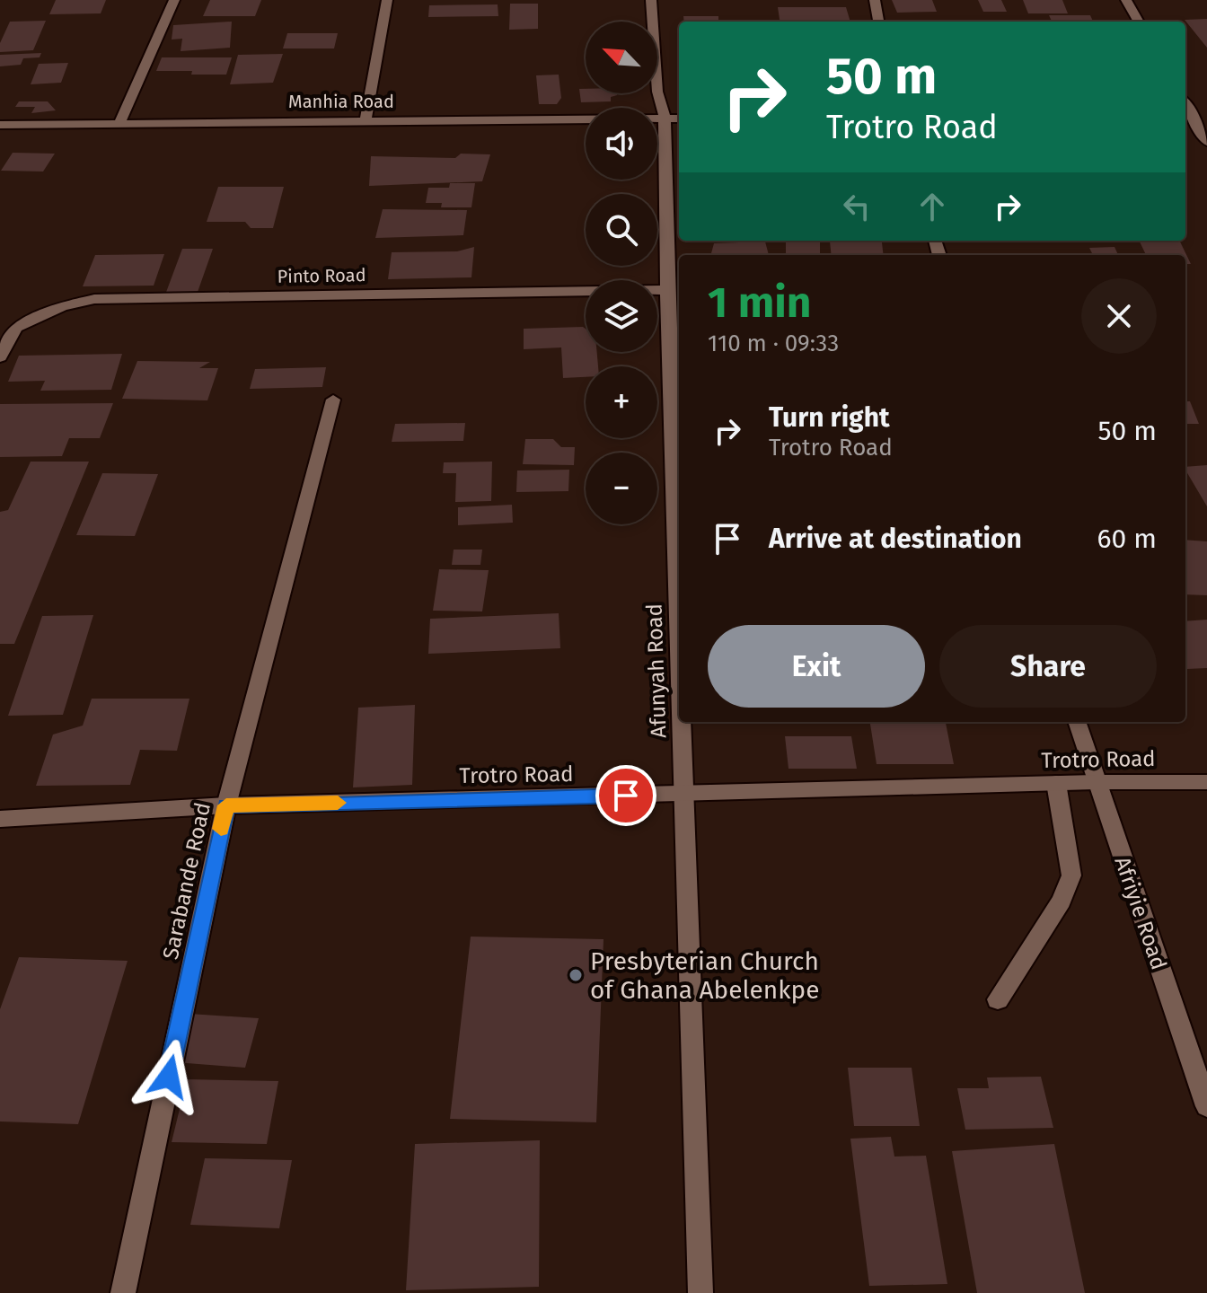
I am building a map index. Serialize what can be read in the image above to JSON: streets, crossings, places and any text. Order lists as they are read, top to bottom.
{
  "streets": {
    "street": [
      "Manhia Road",
      "Pinto Road",
      "Afunyah Road",
      "Trotro Road",
      "Sarabande Road",
      "Afriyie Road"
    ]
  },
  "crossings": [
    ["Manhia Road", "Afunyah Road"],
    ["Pinto Road", "Afunyah Road"],
    ["Afunyah Road", "Trotro Road"],
    ["Trotro Road", "Sarabande Road"],
    ["Trotro Road", "Afriyie Road"]
  ],
  "places": ["Presbyterian Church of Ghana Abelenkpe"],
  "north": "top left",
  "page": {
    "map_buttons": ["+", "−"],
    "turn": ["50 m", "Trotro Road"],
    "heading": ["1 min", "110 m · 09:33"],
    "list": [
      {
        "name": "Turn right",
        "note": "Trotro Road",
        "value": "50 m"
      },
      {
        "name": "Arrive at destination",
        "value": "60 m"
      }
    ],
    "buttons": ["Exit", "Share"]
  }
}
